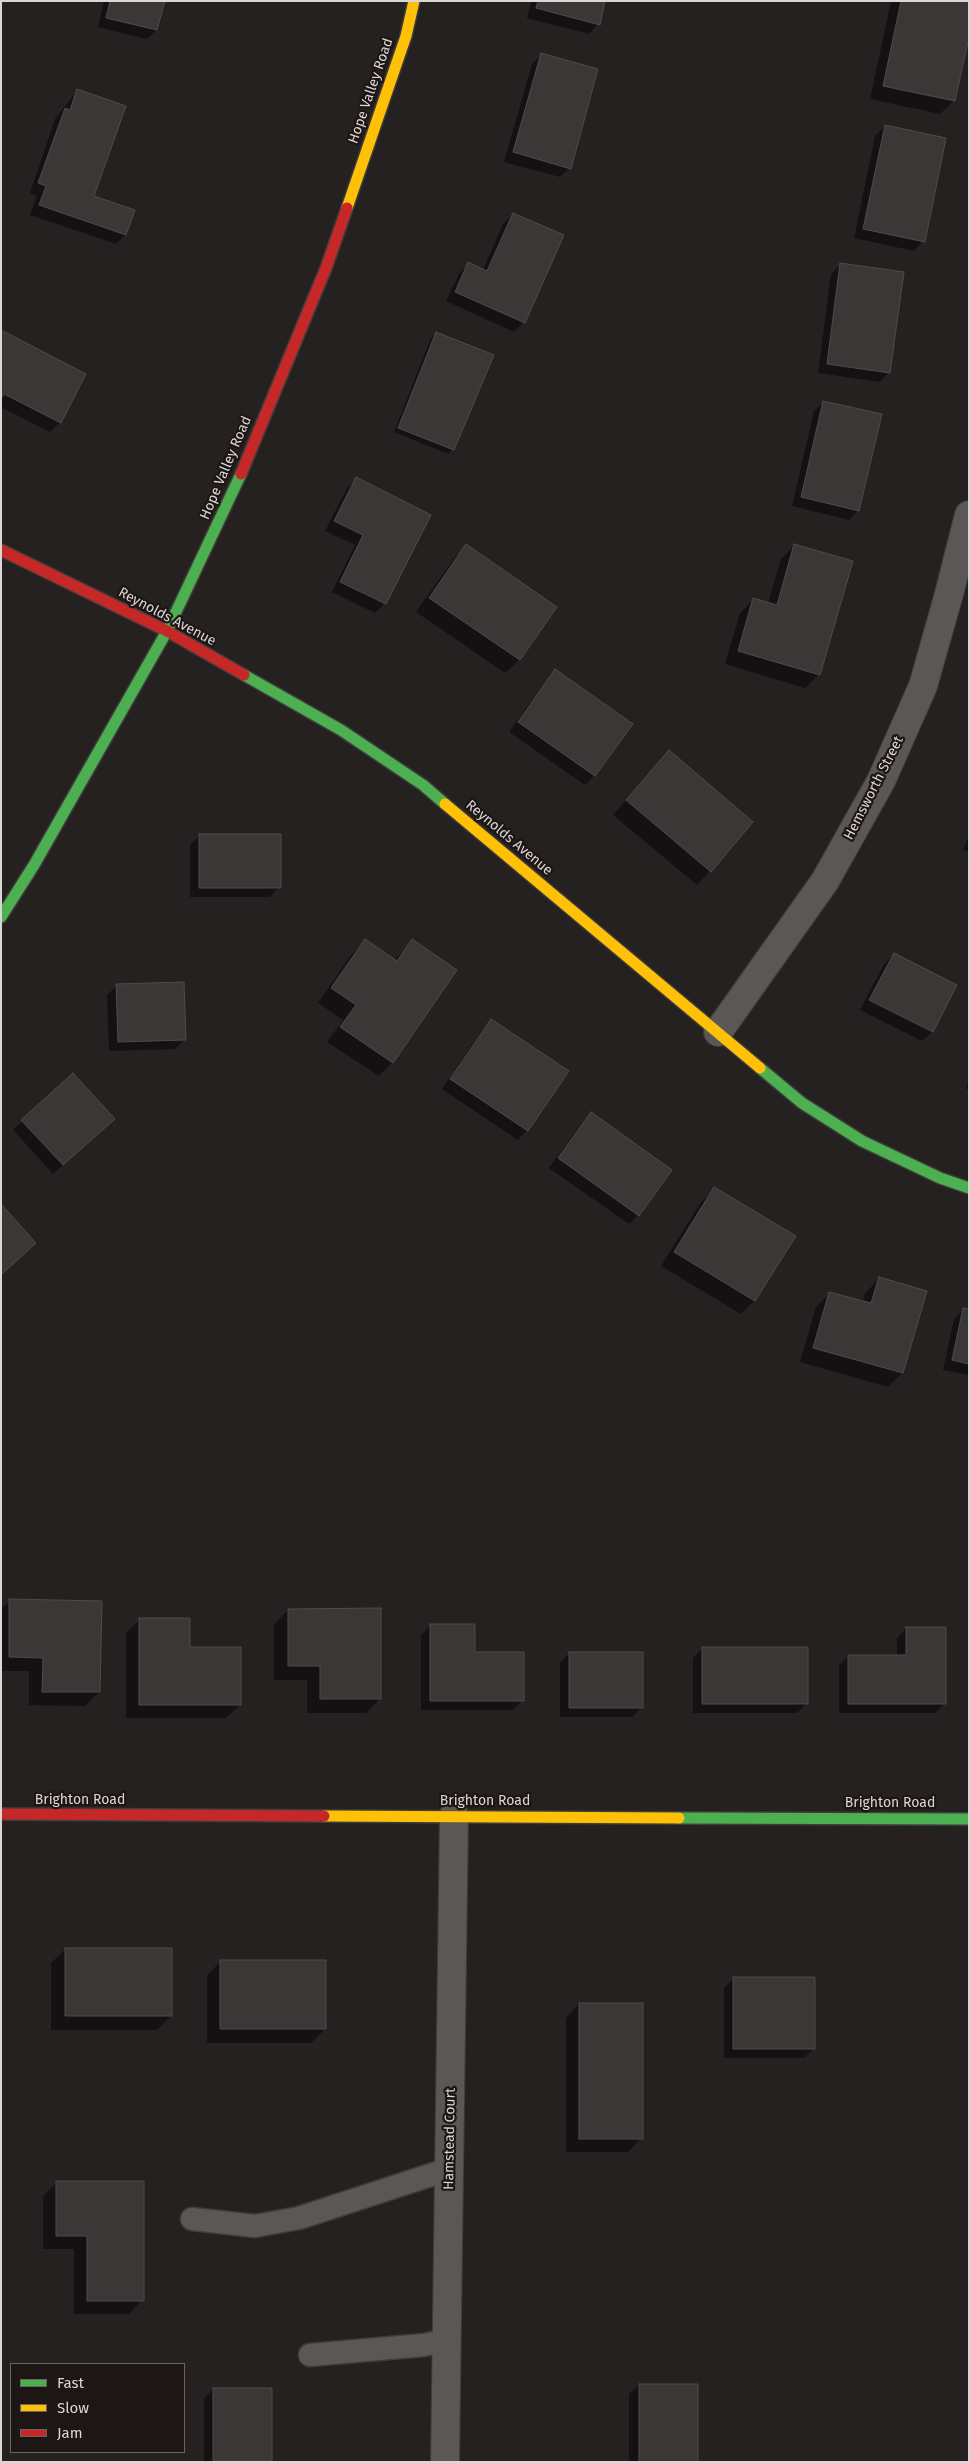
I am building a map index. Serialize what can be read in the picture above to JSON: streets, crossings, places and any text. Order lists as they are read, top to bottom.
{
  "streets": {
    "street": [
      "Hope Valley Road",
      "Reynolds Avenue",
      "Hemsworth Street",
      "Brighton Road",
      "Hamstead Court"
    ]
  },
  "crossings": [
    ["Hope Valley Road", "Reynolds Avenue"],
    ["Reynolds Avenue", "Hemsworth Street"],
    ["Brighton Road", "Hamstead Court"]
  ],
  "legend": ["Fast", "Slow", "Jam"]
}
